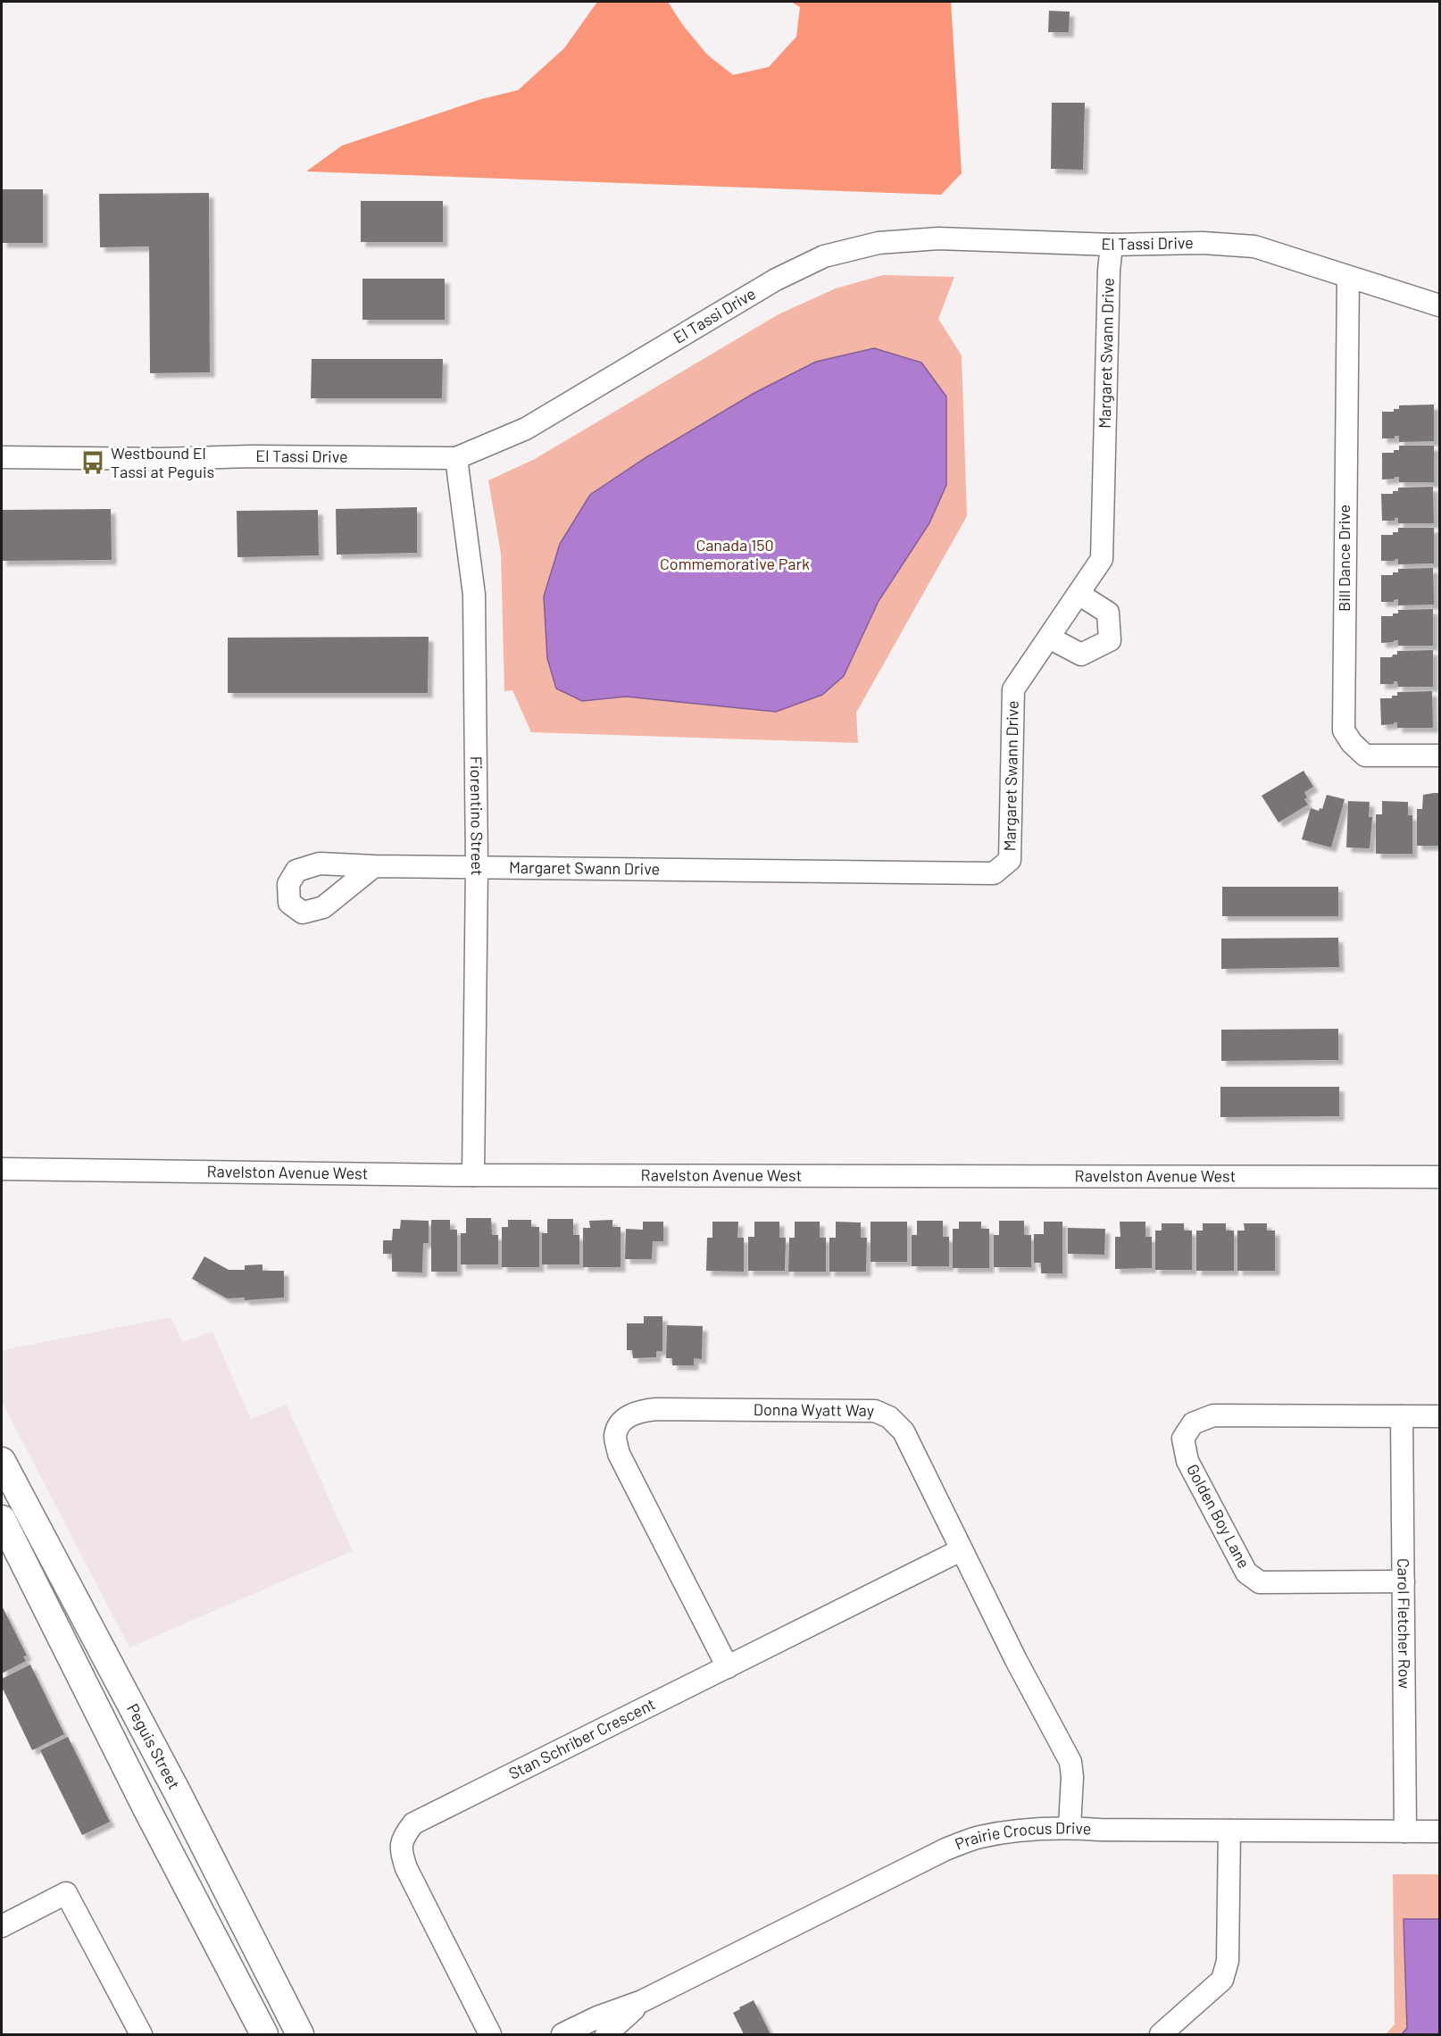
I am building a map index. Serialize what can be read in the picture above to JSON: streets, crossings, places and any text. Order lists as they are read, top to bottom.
{
  "streets": {
    "street": [
      "El Tassi Drive",
      "Margaret Swann Drive",
      "Bill Dance Drive",
      "Fiorentino Street",
      "Ravelston Avenue West",
      "Donna Wyatt Way",
      "Golden Boy Lane",
      "Carol Fletcher Row",
      "Stan Schriber Crescent",
      "Peguis Street",
      "Prairie Crocus Drive"
    ]
  },
  "crossings": [
    ["El Tassi Drive", "Margaret Swann Drive"],
    ["El Tassi Drive", "Bill Dance Drive"],
    ["El Tassi Drive", "Fiorentino Street"],
    ["Margaret Swann Drive", "Fiorentino Street"],
    ["Fiorentino Street", "Ravelston Avenue West"],
    ["Donna Wyatt Way", "Stan Schriber Crescent"],
    ["Donna Wyatt Way", "Prairie Crocus Drive"],
    ["Golden Boy Lane", "Carol Fletcher Row"],
    ["Carol Fletcher Row", "Prairie Crocus Drive"]
  ],
  "parks": ["Canada 150 Commemorative Park"],
  "places": {
    "bus stop": ["Westbound El Tassi at Peguis"]
  }
}
